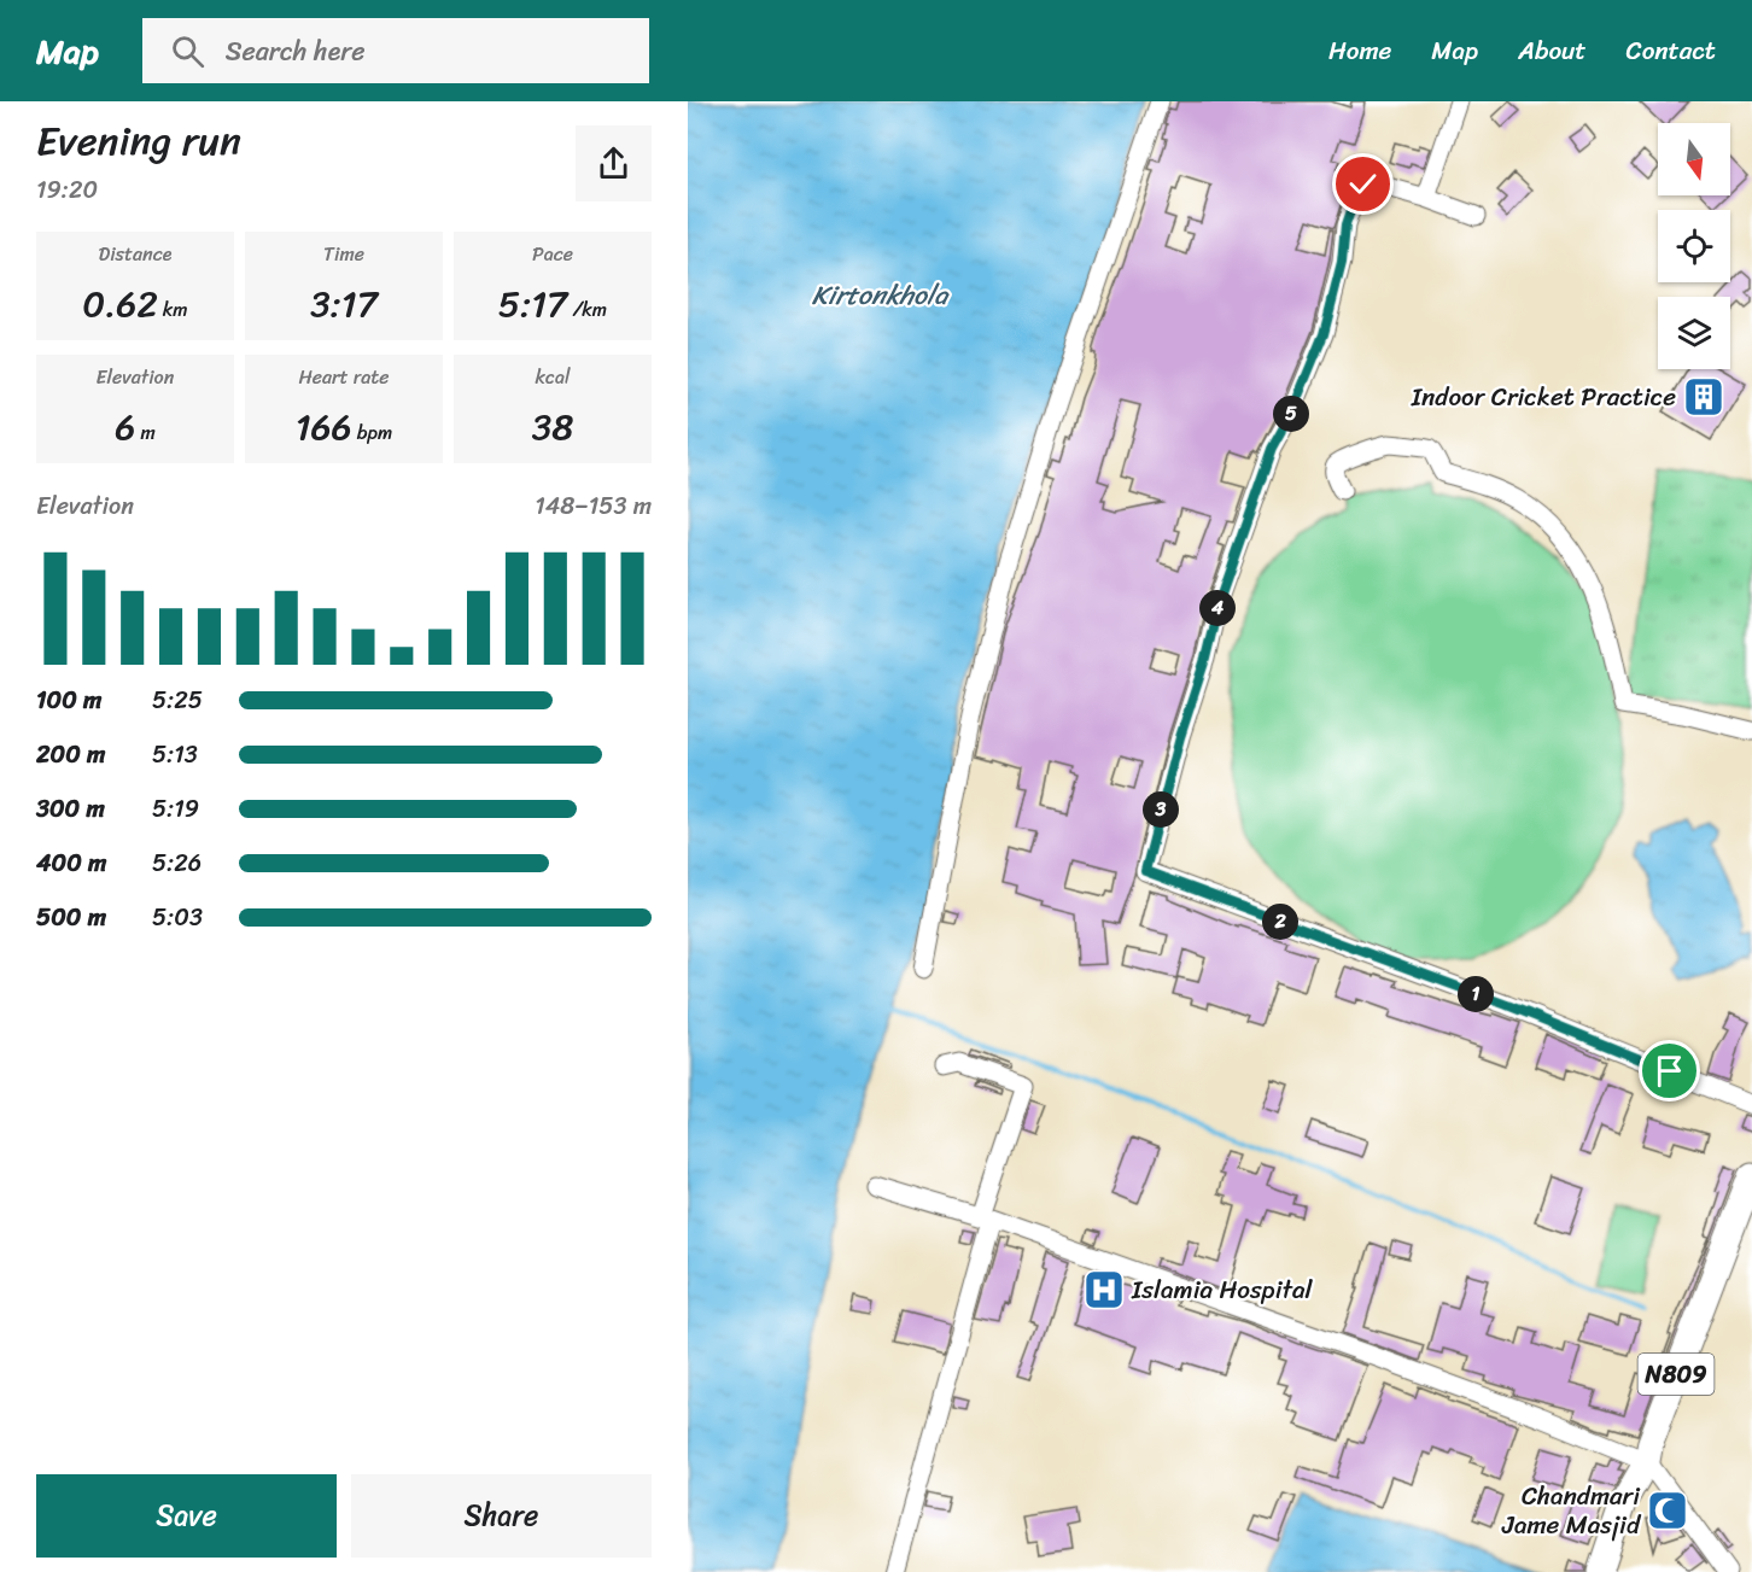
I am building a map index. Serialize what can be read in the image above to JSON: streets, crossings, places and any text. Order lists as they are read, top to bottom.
{
  "streets": {
    "highway": ["N809"]
  },
  "water": ["Kirtonkhola"],
  "places": {
    "building": ["Indoor Cricket Practice"],
    "hospital": ["Islamia Hospital"],
    "mosque": ["Chandmari Jame Masjid"]
  },
  "north": "bottom",
  "page": {
    "header": "Map",
    "search": "Search here",
    "nav": [
      "Home",
      "Map",
      "About",
      "Contact"
    ],
    "heading": ["Evening run", "19:20"],
    "stats": [
      ["Distance", "0.62 km"],
      ["Time", "3:17"],
      ["Pace", "5:17 /km"],
      ["Elevation", "6 m"],
      ["Heart rate", "166 bpm"],
      ["kcal", "38"]
    ],
    "pins": [
      "5",
      "4",
      "3",
      "2",
      "1"
    ],
    "chart": ["Elevation", "148–153 m"],
    "list": [
      {
        "name": "100 m",
        "note": "5:25"
      },
      {
        "name": "200 m",
        "note": "5:13"
      },
      {
        "name": "300 m",
        "note": "5:19"
      },
      {
        "name": "400 m",
        "note": "5:26"
      },
      {
        "name": "500 m",
        "note": "5:03"
      }
    ],
    "buttons": ["Save", "Share"]
  }
}
